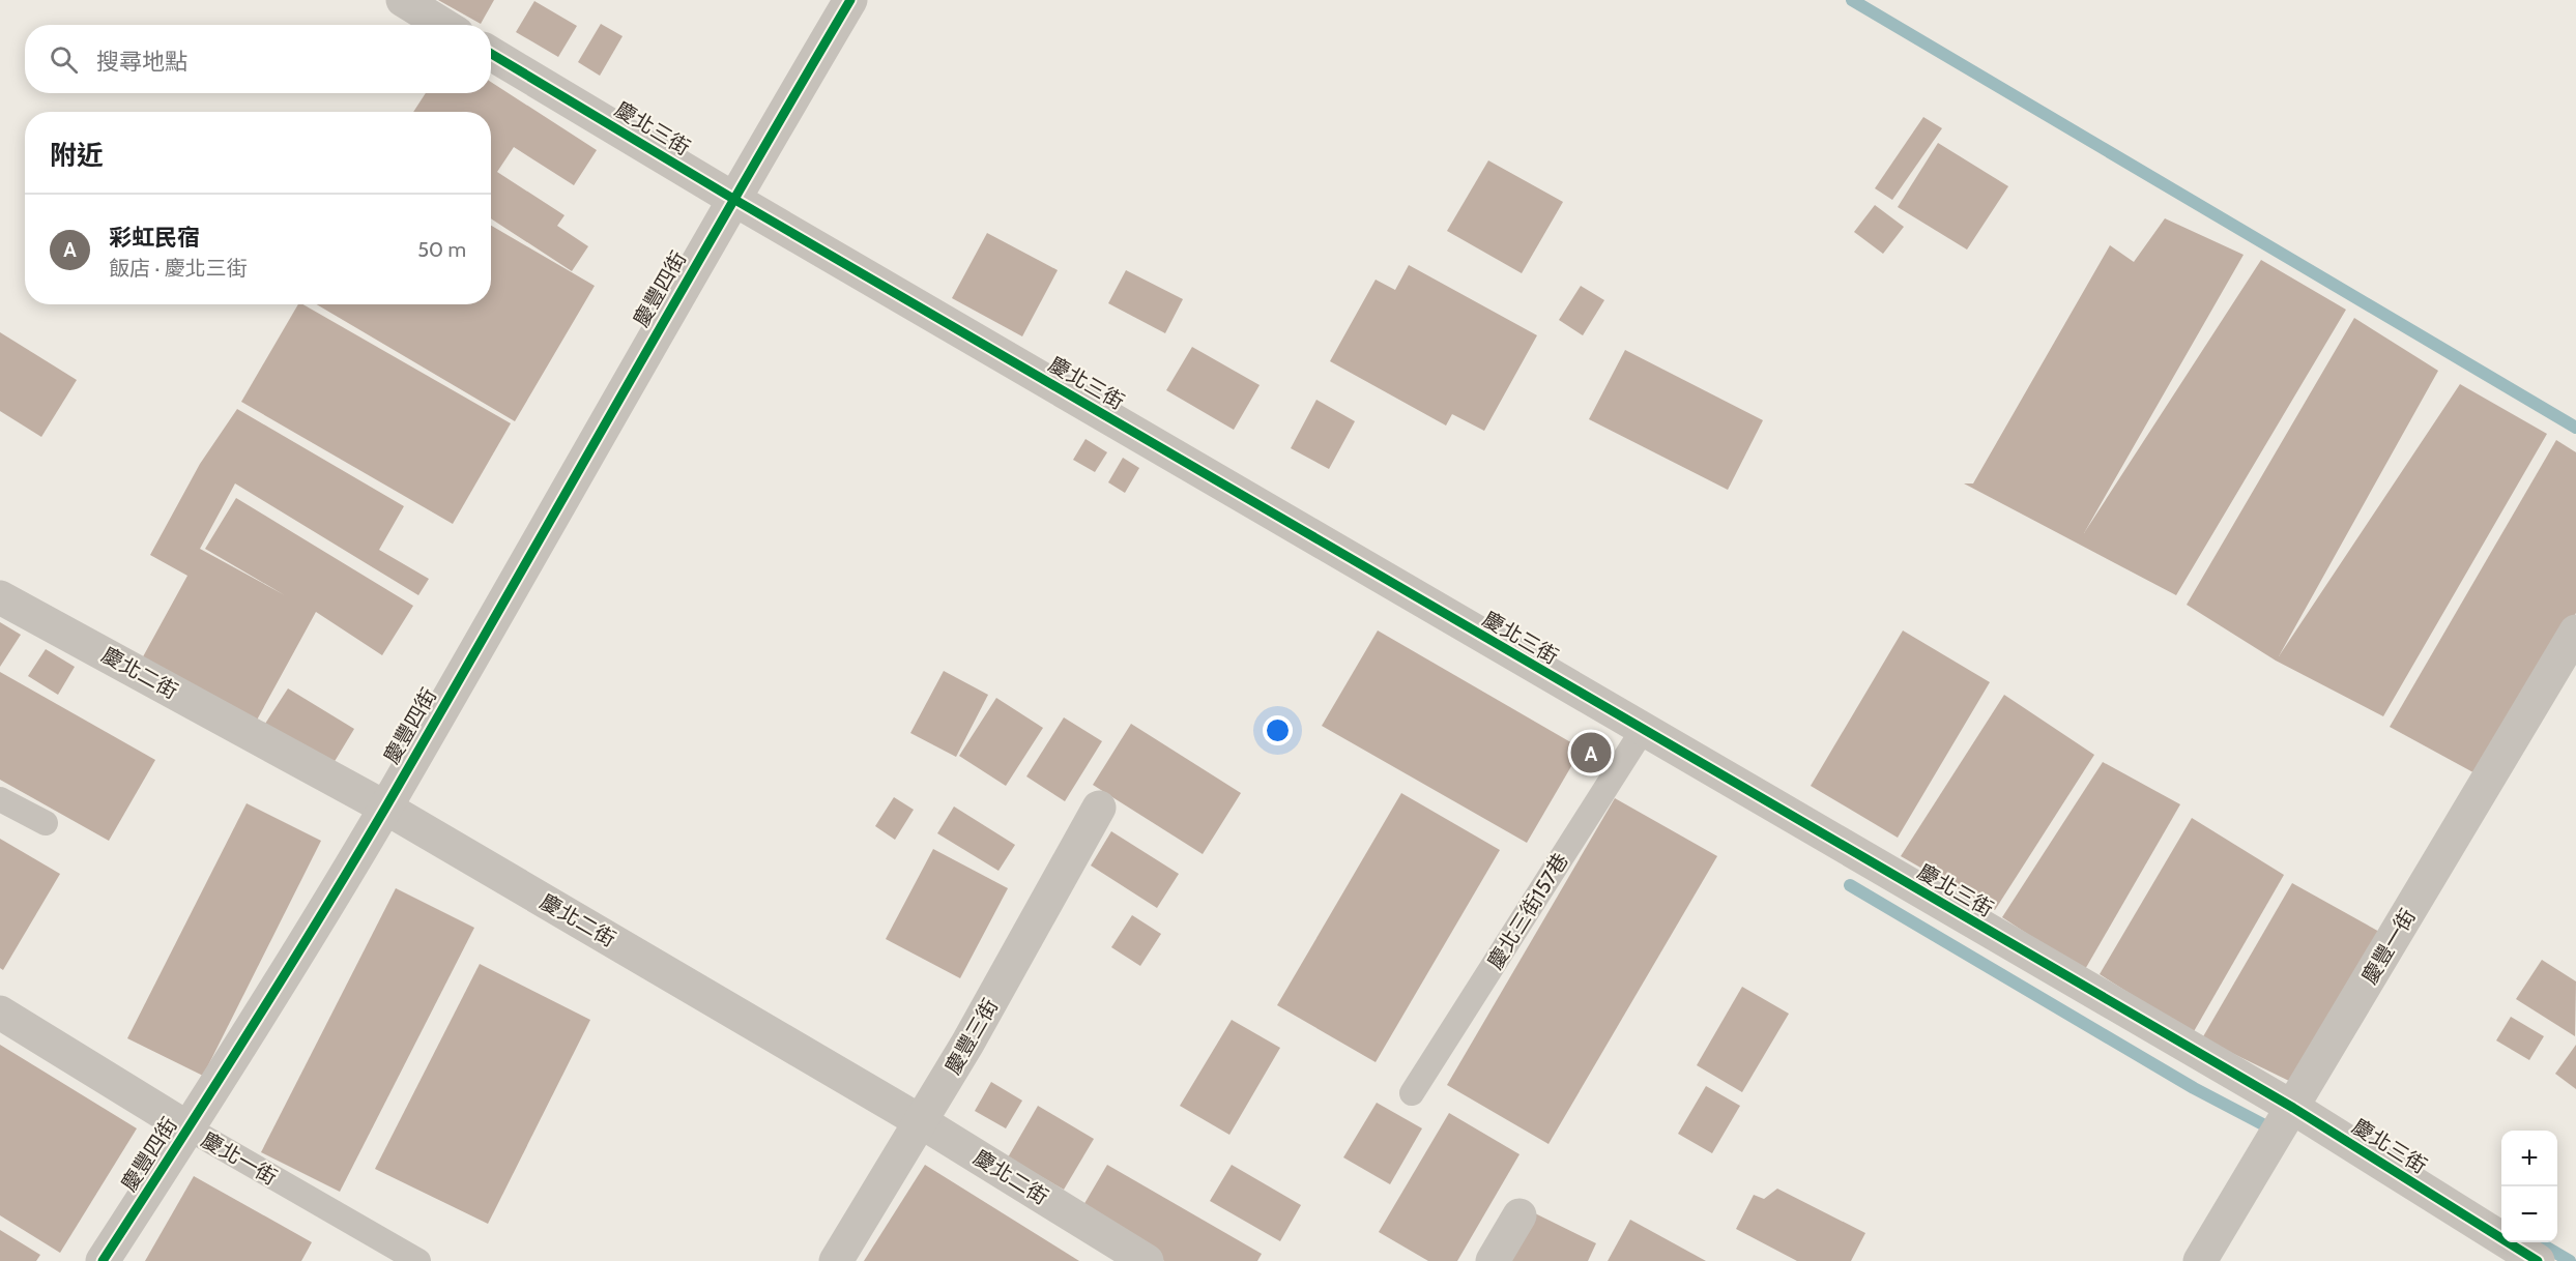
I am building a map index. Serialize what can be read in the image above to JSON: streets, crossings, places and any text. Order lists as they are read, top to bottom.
{
  "streets": {
    "street": [
      "慶北三街",
      "慶豐四街",
      "慶北二街",
      "慶豐一街",
      "慶豐三街",
      "慶北一街"
    ],
    "lane": ["慶北三街157巷"]
  },
  "crossings": [
    ["慶北三街", "慶豐四街"],
    ["慶北三街", "慶北三街157巷"],
    ["慶北三街", "慶豐一街"],
    ["慶豐四街", "慶北二街"],
    ["慶豐四街", "慶北一街"],
    ["慶北二街", "慶豐三街"]
  ],
  "page": {
    "search": "搜尋地點",
    "heading": "附近",
    "list": [
      {
        "mark": "A",
        "name": "彩虹民宿",
        "note": "飯店 · 慶北三街",
        "value": "50 m"
      }
    ],
    "pins": "A",
    "map_buttons": ["+", "−"]
  }
}
